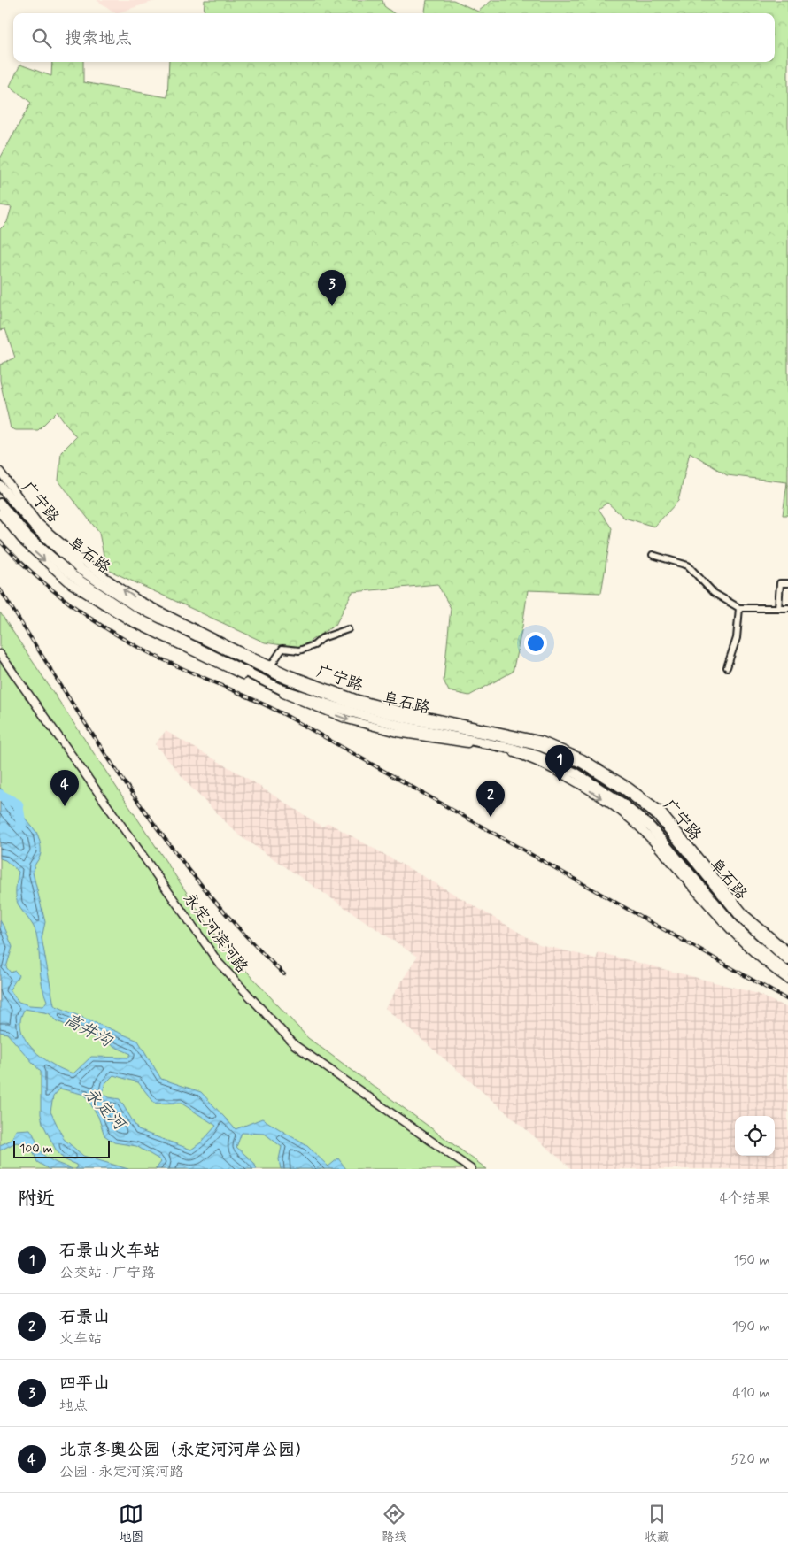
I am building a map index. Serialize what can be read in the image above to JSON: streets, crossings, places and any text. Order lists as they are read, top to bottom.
{
  "streets": {
    "highway": ["阜石路"],
    "street": ["广宁路", "永定河滨河路"]
  },
  "water": ["高井沟", "永定河"],
  "scale_bar": "100 m",
  "page": {
    "search": "搜索地点",
    "pins": [
      "3",
      "1",
      "4",
      "2"
    ],
    "scale": "100 m",
    "heading": ["附近", "4个结果"],
    "list": [
      {
        "mark": "1",
        "name": "石景山火车站",
        "note": "公交站 · 广宁路",
        "value": "150 m"
      },
      {
        "mark": "2",
        "name": "石景山",
        "note": "火车站",
        "value": "190 m"
      },
      {
        "mark": "3",
        "name": "四平山",
        "note": "地点",
        "value": "410 m"
      },
      {
        "mark": "4",
        "name": "北京冬奥公园（永定河河岸公园）",
        "note": "公园 · 永定河滨河路",
        "value": "520 m"
      }
    ],
    "nav": ["地图", "路线", "收藏"]
  }
}
